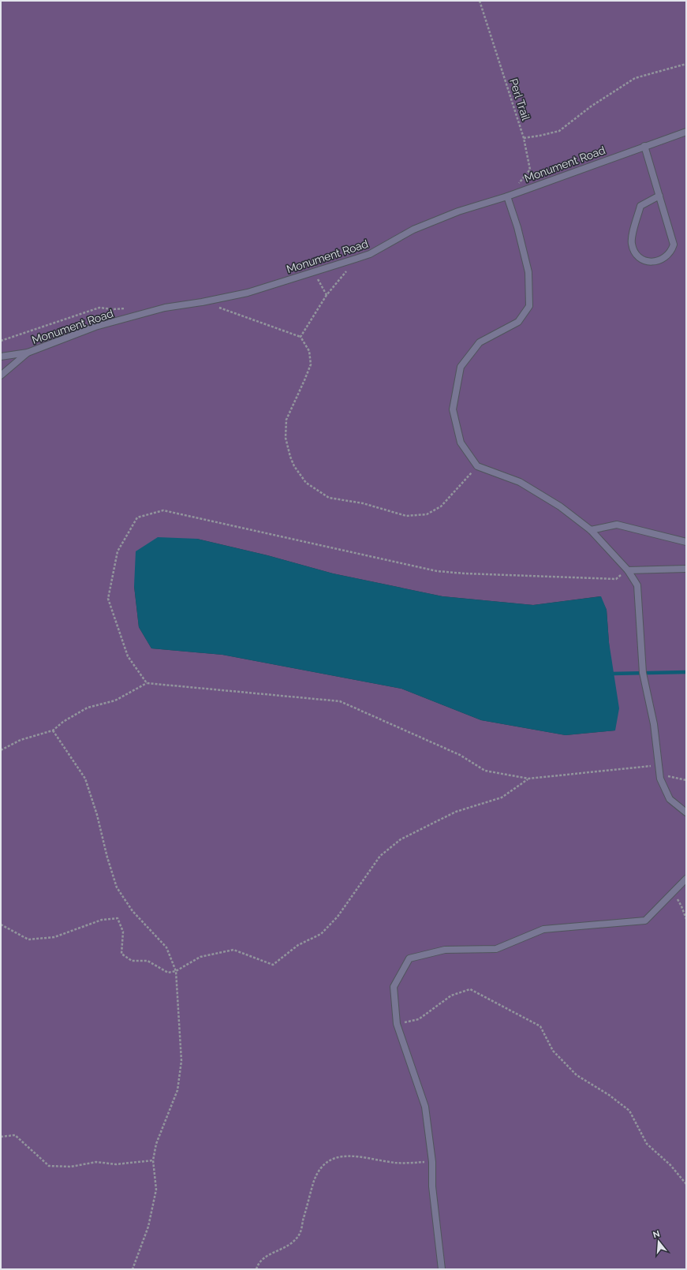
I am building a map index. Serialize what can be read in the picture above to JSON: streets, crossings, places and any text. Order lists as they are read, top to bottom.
{
  "streets": {
    "street": ["Monument Road"],
    "path": ["Perl Trail"]
  },
  "crossings": [
    ["Perl Trail", "Monument Road"]
  ],
  "north": "top"
}
